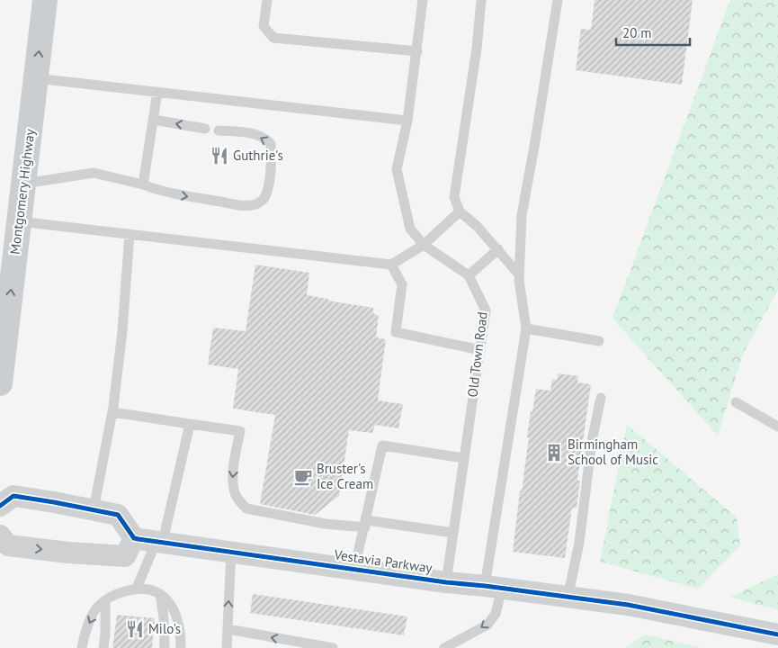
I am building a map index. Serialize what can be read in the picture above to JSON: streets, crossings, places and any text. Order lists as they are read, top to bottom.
{
  "streets": {
    "main road": ["Montgomery Highway"],
    "street": ["Vestavia Parkway"],
    "lane": ["Old Town Road"]
  },
  "crossings": [
    ["Old Town Road", "Vestavia Parkway"]
  ],
  "one_way": ["Montgomery Highway"],
  "places": {
    "restaurant": ["Guthrie's", "Milo's"],
    "building": ["Birmingham School of Music"],
    "cafe": ["Bruster's Ice Cream"]
  },
  "scale_bar": "20 m"
}
